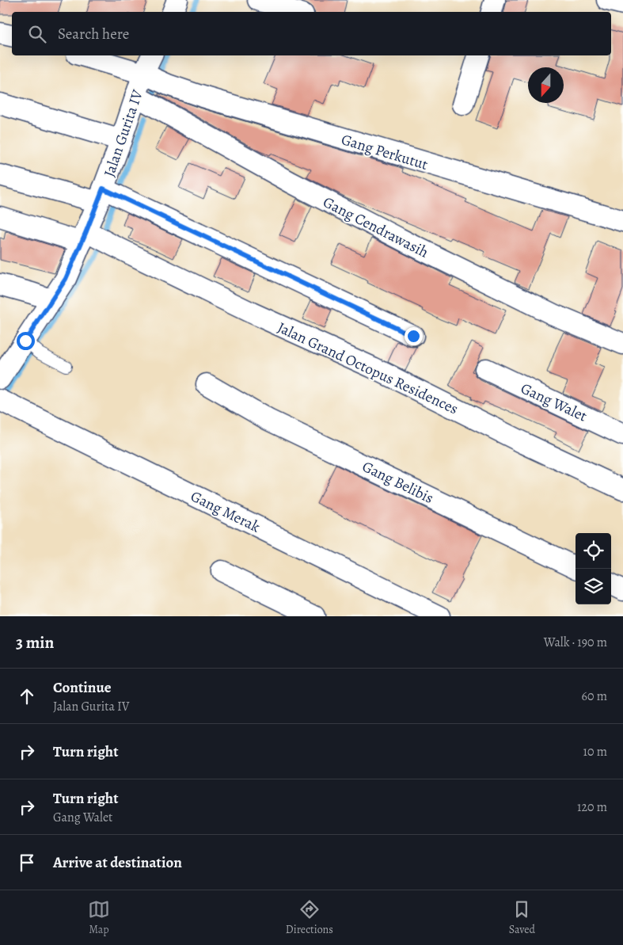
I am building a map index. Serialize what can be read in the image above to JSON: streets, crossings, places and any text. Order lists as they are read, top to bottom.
{
  "streets": {
    "street": [
      "Jalan Gurita IV",
      "Gang Perkutut",
      "Gang Cendrawasih",
      "Jalan Grand Octopus Residences",
      "Gang Walet",
      "Gang Belibis",
      "Gang Merak"
    ]
  },
  "crossings": [
    ["Jalan Gurita IV", "Gang Perkutut"],
    ["Jalan Gurita IV", "Gang Cendrawasih"],
    ["Jalan Gurita IV", "Jalan Grand Octopus Residences"]
  ],
  "north": "bottom",
  "page": {
    "search": "Search here",
    "heading": ["3 min", "Walk · 190 m"],
    "list": [
      ["Continue", "Jalan Gurita IV", "60 m"],
      ["Turn right", "10 m"],
      ["Turn right", "Gang Walet", "120 m"],
      "Arrive at destination"
    ],
    "nav": ["Map", "Directions", "Saved"]
  }
}
